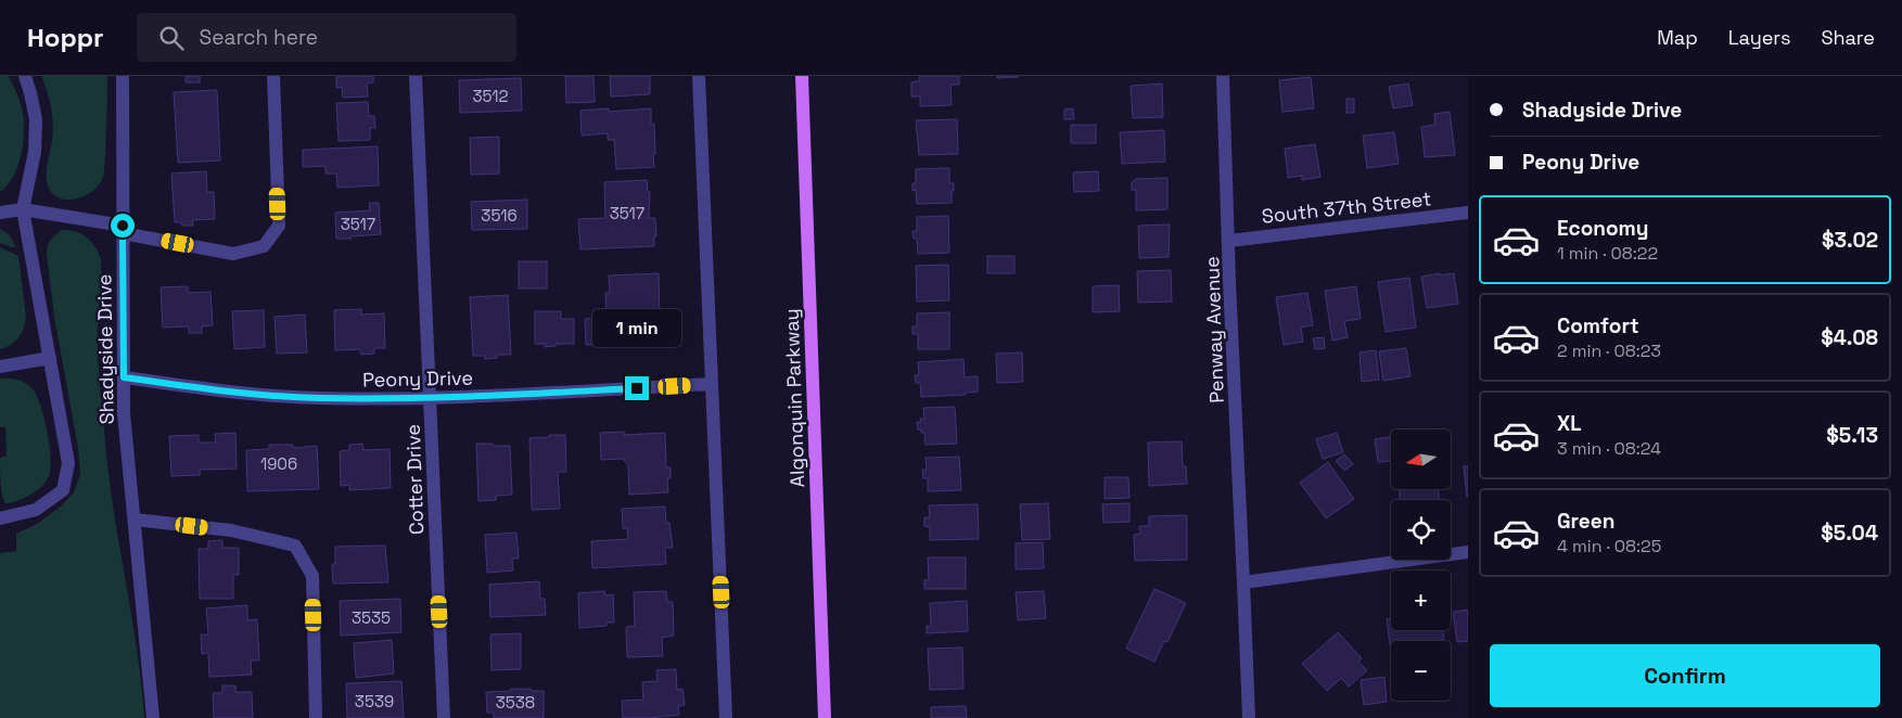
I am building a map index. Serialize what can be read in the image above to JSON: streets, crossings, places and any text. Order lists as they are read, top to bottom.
{
  "streets": {
    "main road": ["Algonquin Parkway"],
    "street": [
      "South 37th Street",
      "Penway Avenue",
      "Shadyside Drive",
      "Peony Drive",
      "Cotter Drive"
    ]
  },
  "crossings": [
    ["South 37th Street", "Penway Avenue"],
    ["Shadyside Drive", "Peony Drive"],
    ["Peony Drive", "Cotter Drive"]
  ],
  "house_numbers": [
    "3512",
    "3517",
    "3516",
    "3517",
    "1906",
    "3535",
    "3539",
    "3538"
  ],
  "north": "left",
  "page": {
    "header": "Hoppr",
    "search": "Search here",
    "nav": ["Map", "Layers", "Share"],
    "banner": ["Shadyside Drive", "Peony Drive"],
    "list": [
      {
        "name": "Economy",
        "note": "1 min · 08:22",
        "value": "$3.02"
      },
      {
        "name": "Comfort",
        "note": "2 min · 08:23",
        "value": "$4.08"
      },
      {
        "name": "XL",
        "note": "3 min · 08:24",
        "value": "$5.13"
      },
      {
        "name": "Green",
        "note": "4 min · 08:25",
        "value": "$5.04"
      }
    ],
    "bubble": "1 min",
    "map_buttons": ["+", "−"],
    "buttons": "Confirm"
  }
}
